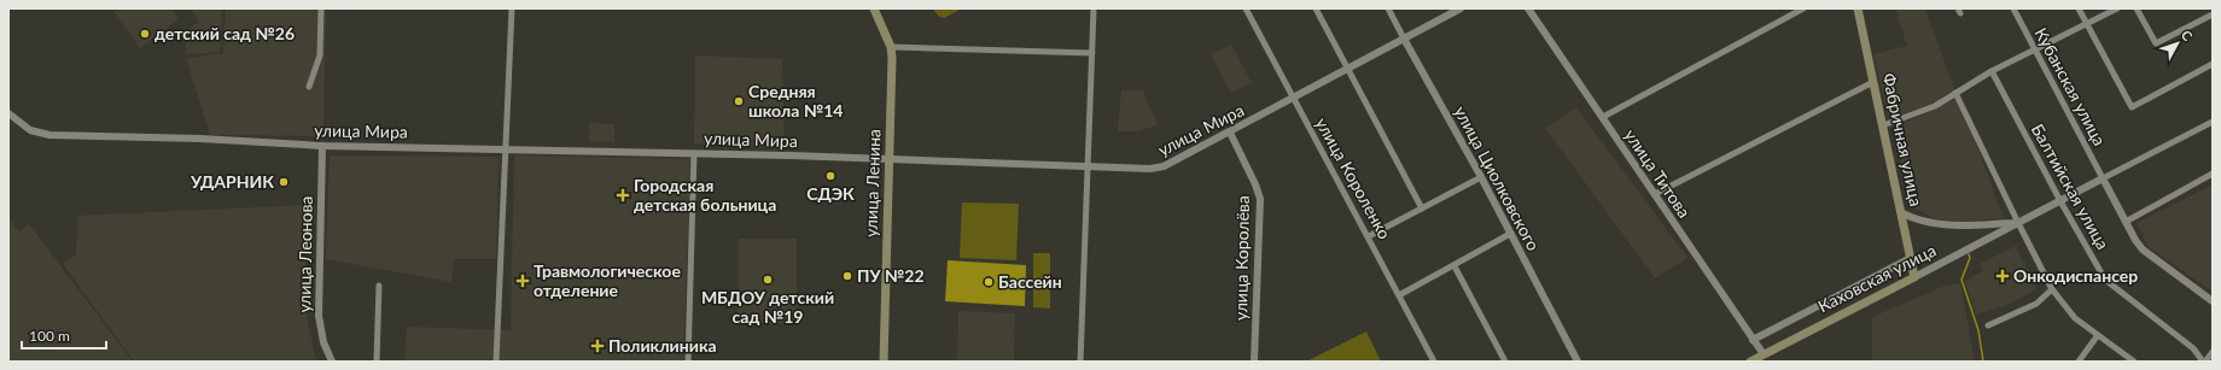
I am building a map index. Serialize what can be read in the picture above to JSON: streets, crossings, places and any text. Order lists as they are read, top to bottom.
{
  "streets": {
    "main road": ["Фабричная улица", "улица Ленина", "Каховская улица"],
    "street": [
      "Кубанская улица",
      "улица Мира",
      "улица Титова",
      "улица Короленко",
      "улица Циолковского",
      "Балтийская улица",
      "улица Леонова",
      "улица Королёва"
    ]
  },
  "crossings": [
    ["улица Мира", "улица Короленко"],
    ["улица Мира", "улица Циолковского"],
    ["улица Мира", "улица Ленина"],
    ["улица Мира", "улица Леонова"],
    ["улица Мира", "улица Королёва"],
    ["Фабричная улица", "Каховская улица"],
    ["улица Титова", "Каховская улица"]
  ],
  "places": {
    "other": [
      "детский сад №26",
      "Средняя школа №14",
      "СДЭК",
      "УДАРНИК",
      "ПУ №22",
      "МБДОУ детский сад №19",
      "Бассейн"
    ],
    "health": [
      "Городская детская больница",
      "Онкодиспансер",
      "Травмологическое отделение",
      "Поликлиника"
    ]
  },
  "scale_bar": "100 m",
  "north": "top right"
}
